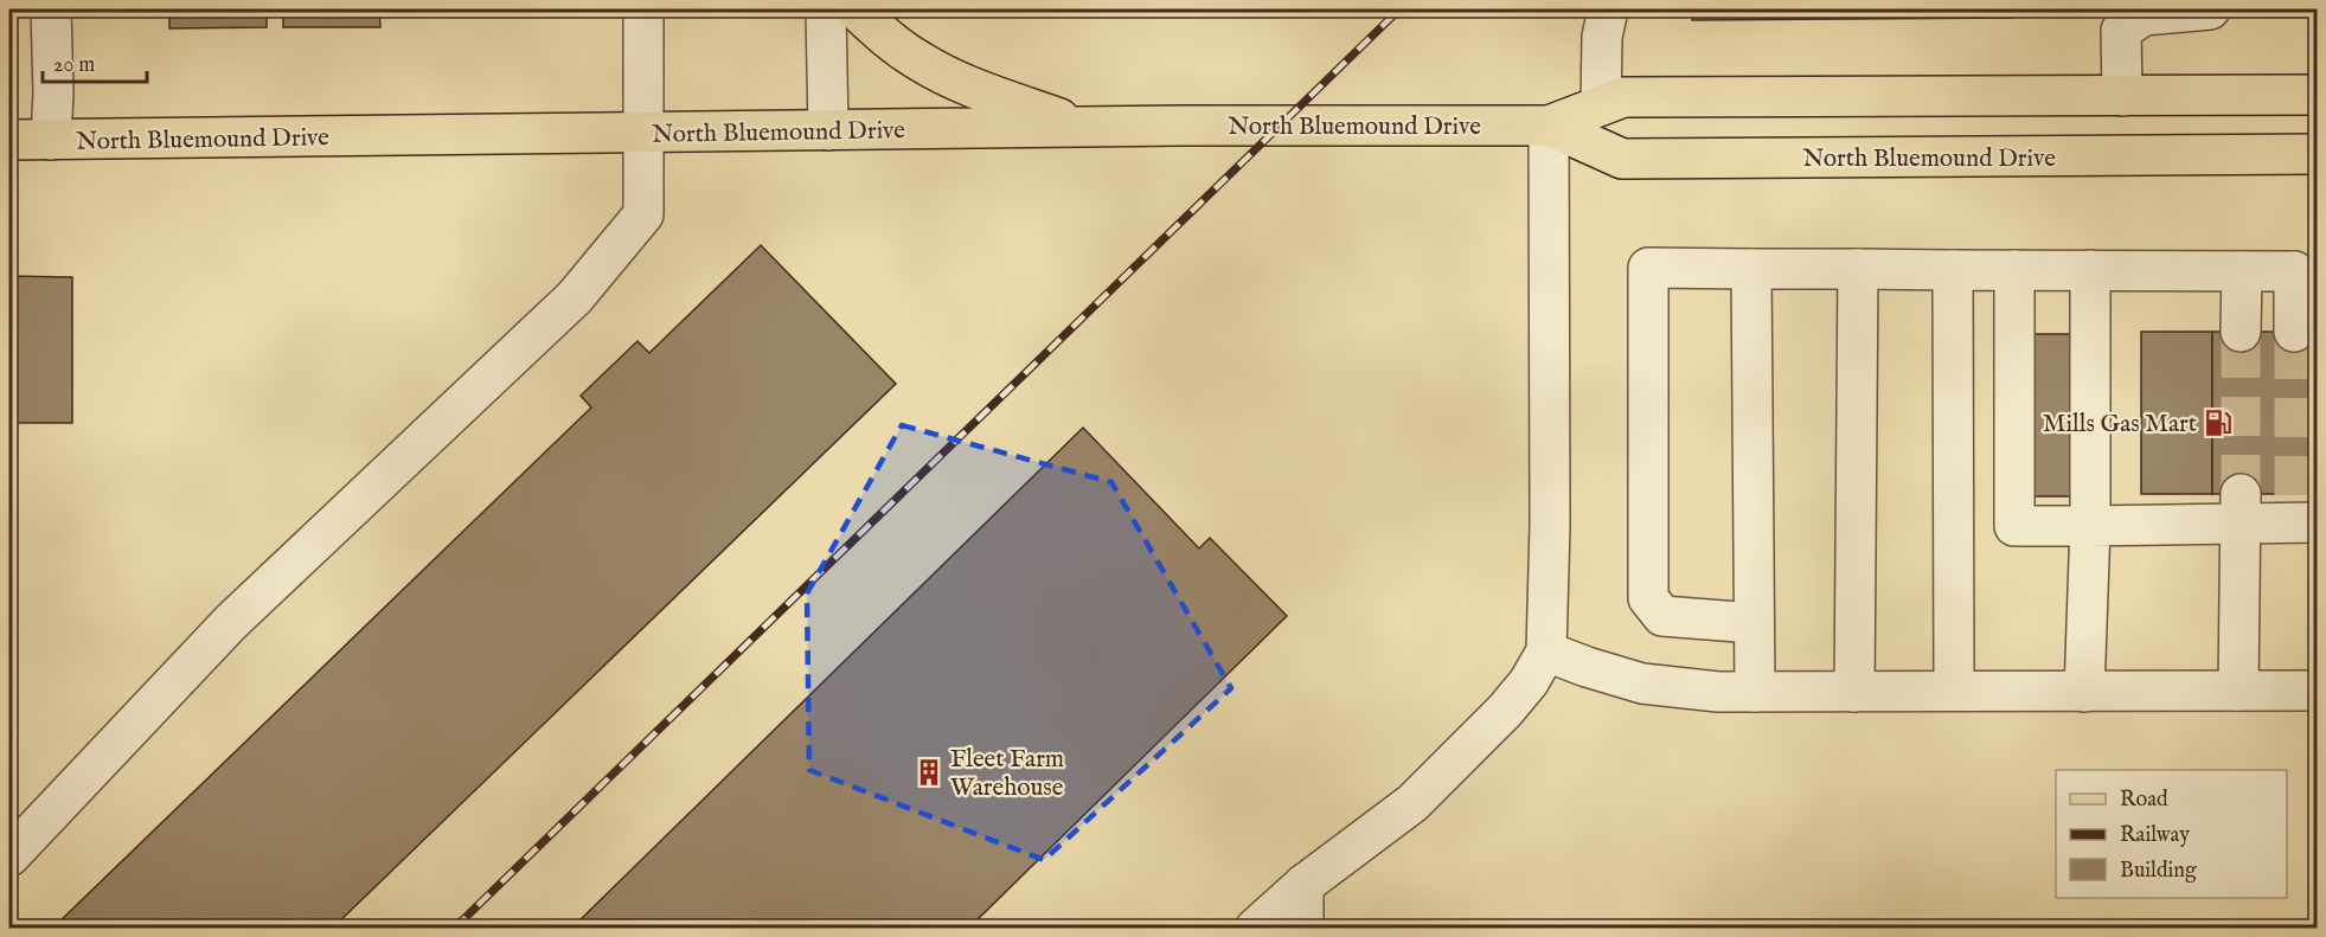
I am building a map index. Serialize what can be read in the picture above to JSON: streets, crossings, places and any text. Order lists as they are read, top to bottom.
{
  "streets": {
    "main road": ["North Bluemound Drive"]
  },
  "places": {
    "fuel station": ["Mills Gas Mart"],
    "building": ["Fleet Farm Warehouse"]
  },
  "legend": ["Road", "Railway", "Building"],
  "scale_bar": "20 m"
}
